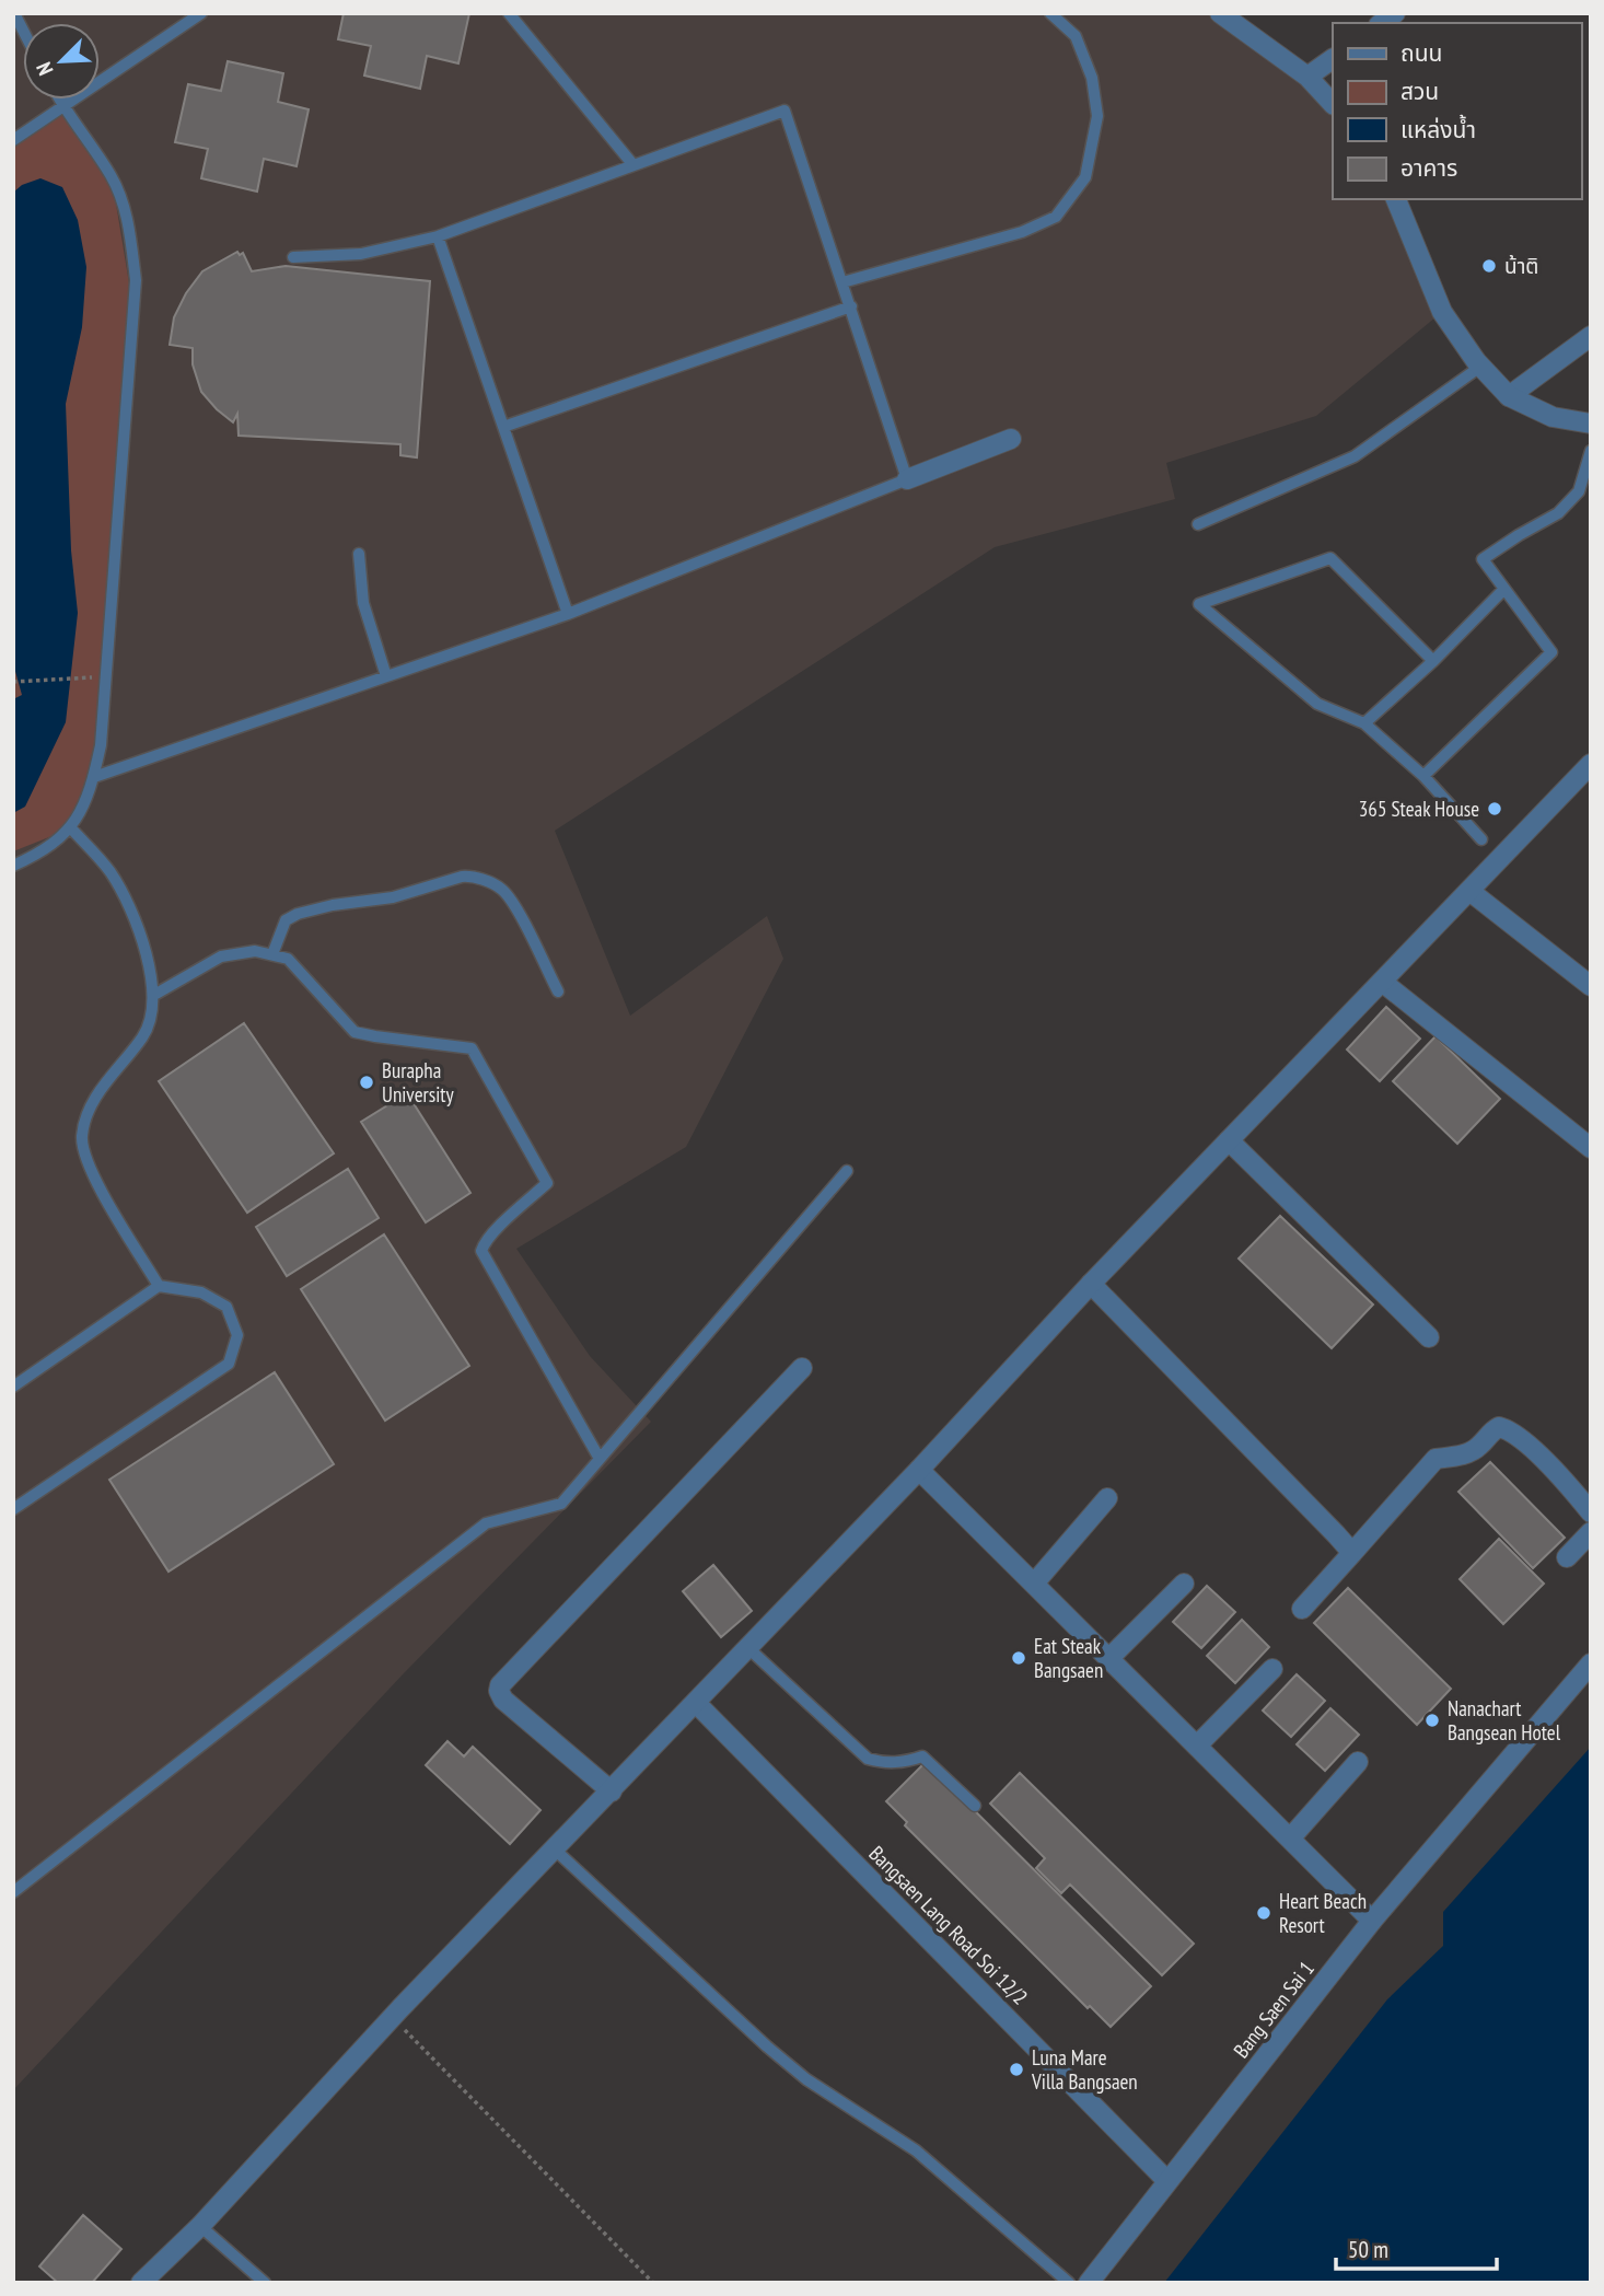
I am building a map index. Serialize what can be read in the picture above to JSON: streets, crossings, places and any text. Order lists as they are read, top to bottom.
{
  "streets": {
    "street": ["Bangsaen Lang Road Soi 12/2", "Bang Saen Sai 1"]
  },
  "crossings": [
    ["Bangsaen Lang Road Soi 12/2", "Bang Saen Sai 1"]
  ],
  "places": [
    "น้าติ",
    "365 Steak House",
    "Burapha University",
    "Eat Steak Bangsaen",
    "Nanachart Bangsean Hotel",
    "Heart Beach Resort",
    "Luna Mare Villa Bangsaen"
  ],
  "legend": [
    "ถนน",
    "สวน",
    "แหล่งน้ำ",
    "อาคาร"
  ],
  "scale_bar": "50 m",
  "north": "bottom left"
}
